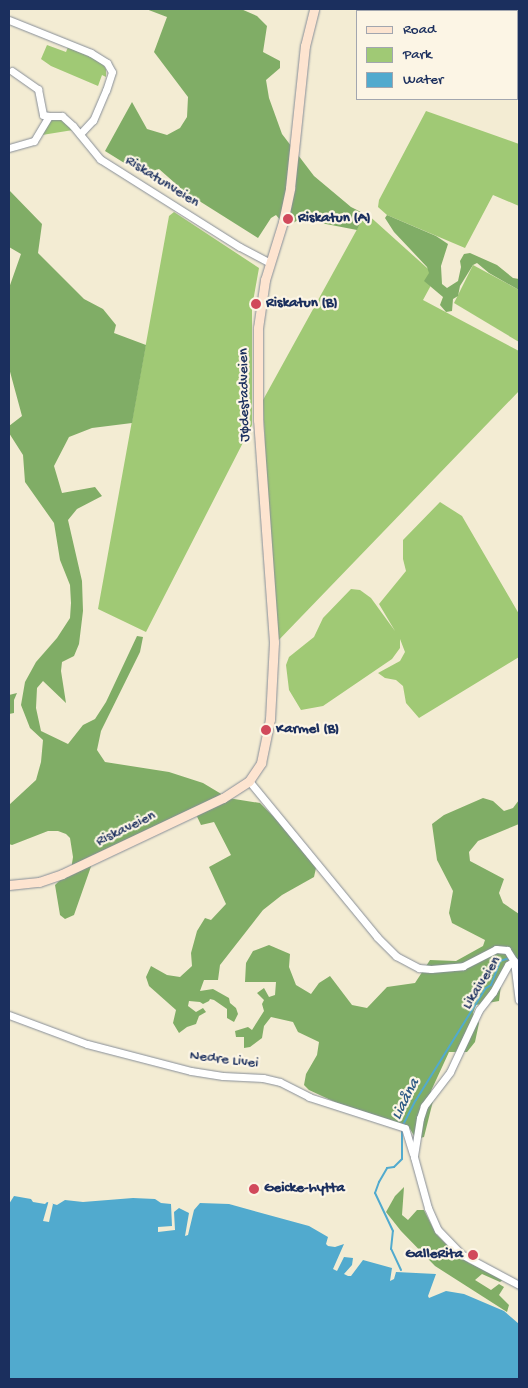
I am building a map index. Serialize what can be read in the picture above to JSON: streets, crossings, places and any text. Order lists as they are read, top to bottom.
{
  "streets": {
    "main road": ["Jødestadveien", "Riskaveien"],
    "street": ["Riskatunveien", "Likaiveien", "Nedre Livei"]
  },
  "crossings": [
    ["Riskatunveien", "Jødestadveien"],
    ["Jødestadveien", "Riskaveien"],
    ["Jødestadveien", "Likaiveien"],
    ["Riskaveien", "Likaiveien"],
    ["Likaiveien", "Nedre Livei"]
  ],
  "water": ["Liaåna"],
  "places": [
    "Riskatun (A)",
    "Riskatun (B)",
    "Karmel (B)",
    "Geicke-hytta",
    "GalleRita"
  ],
  "legend": ["Road", "Park", "Water"]
}
